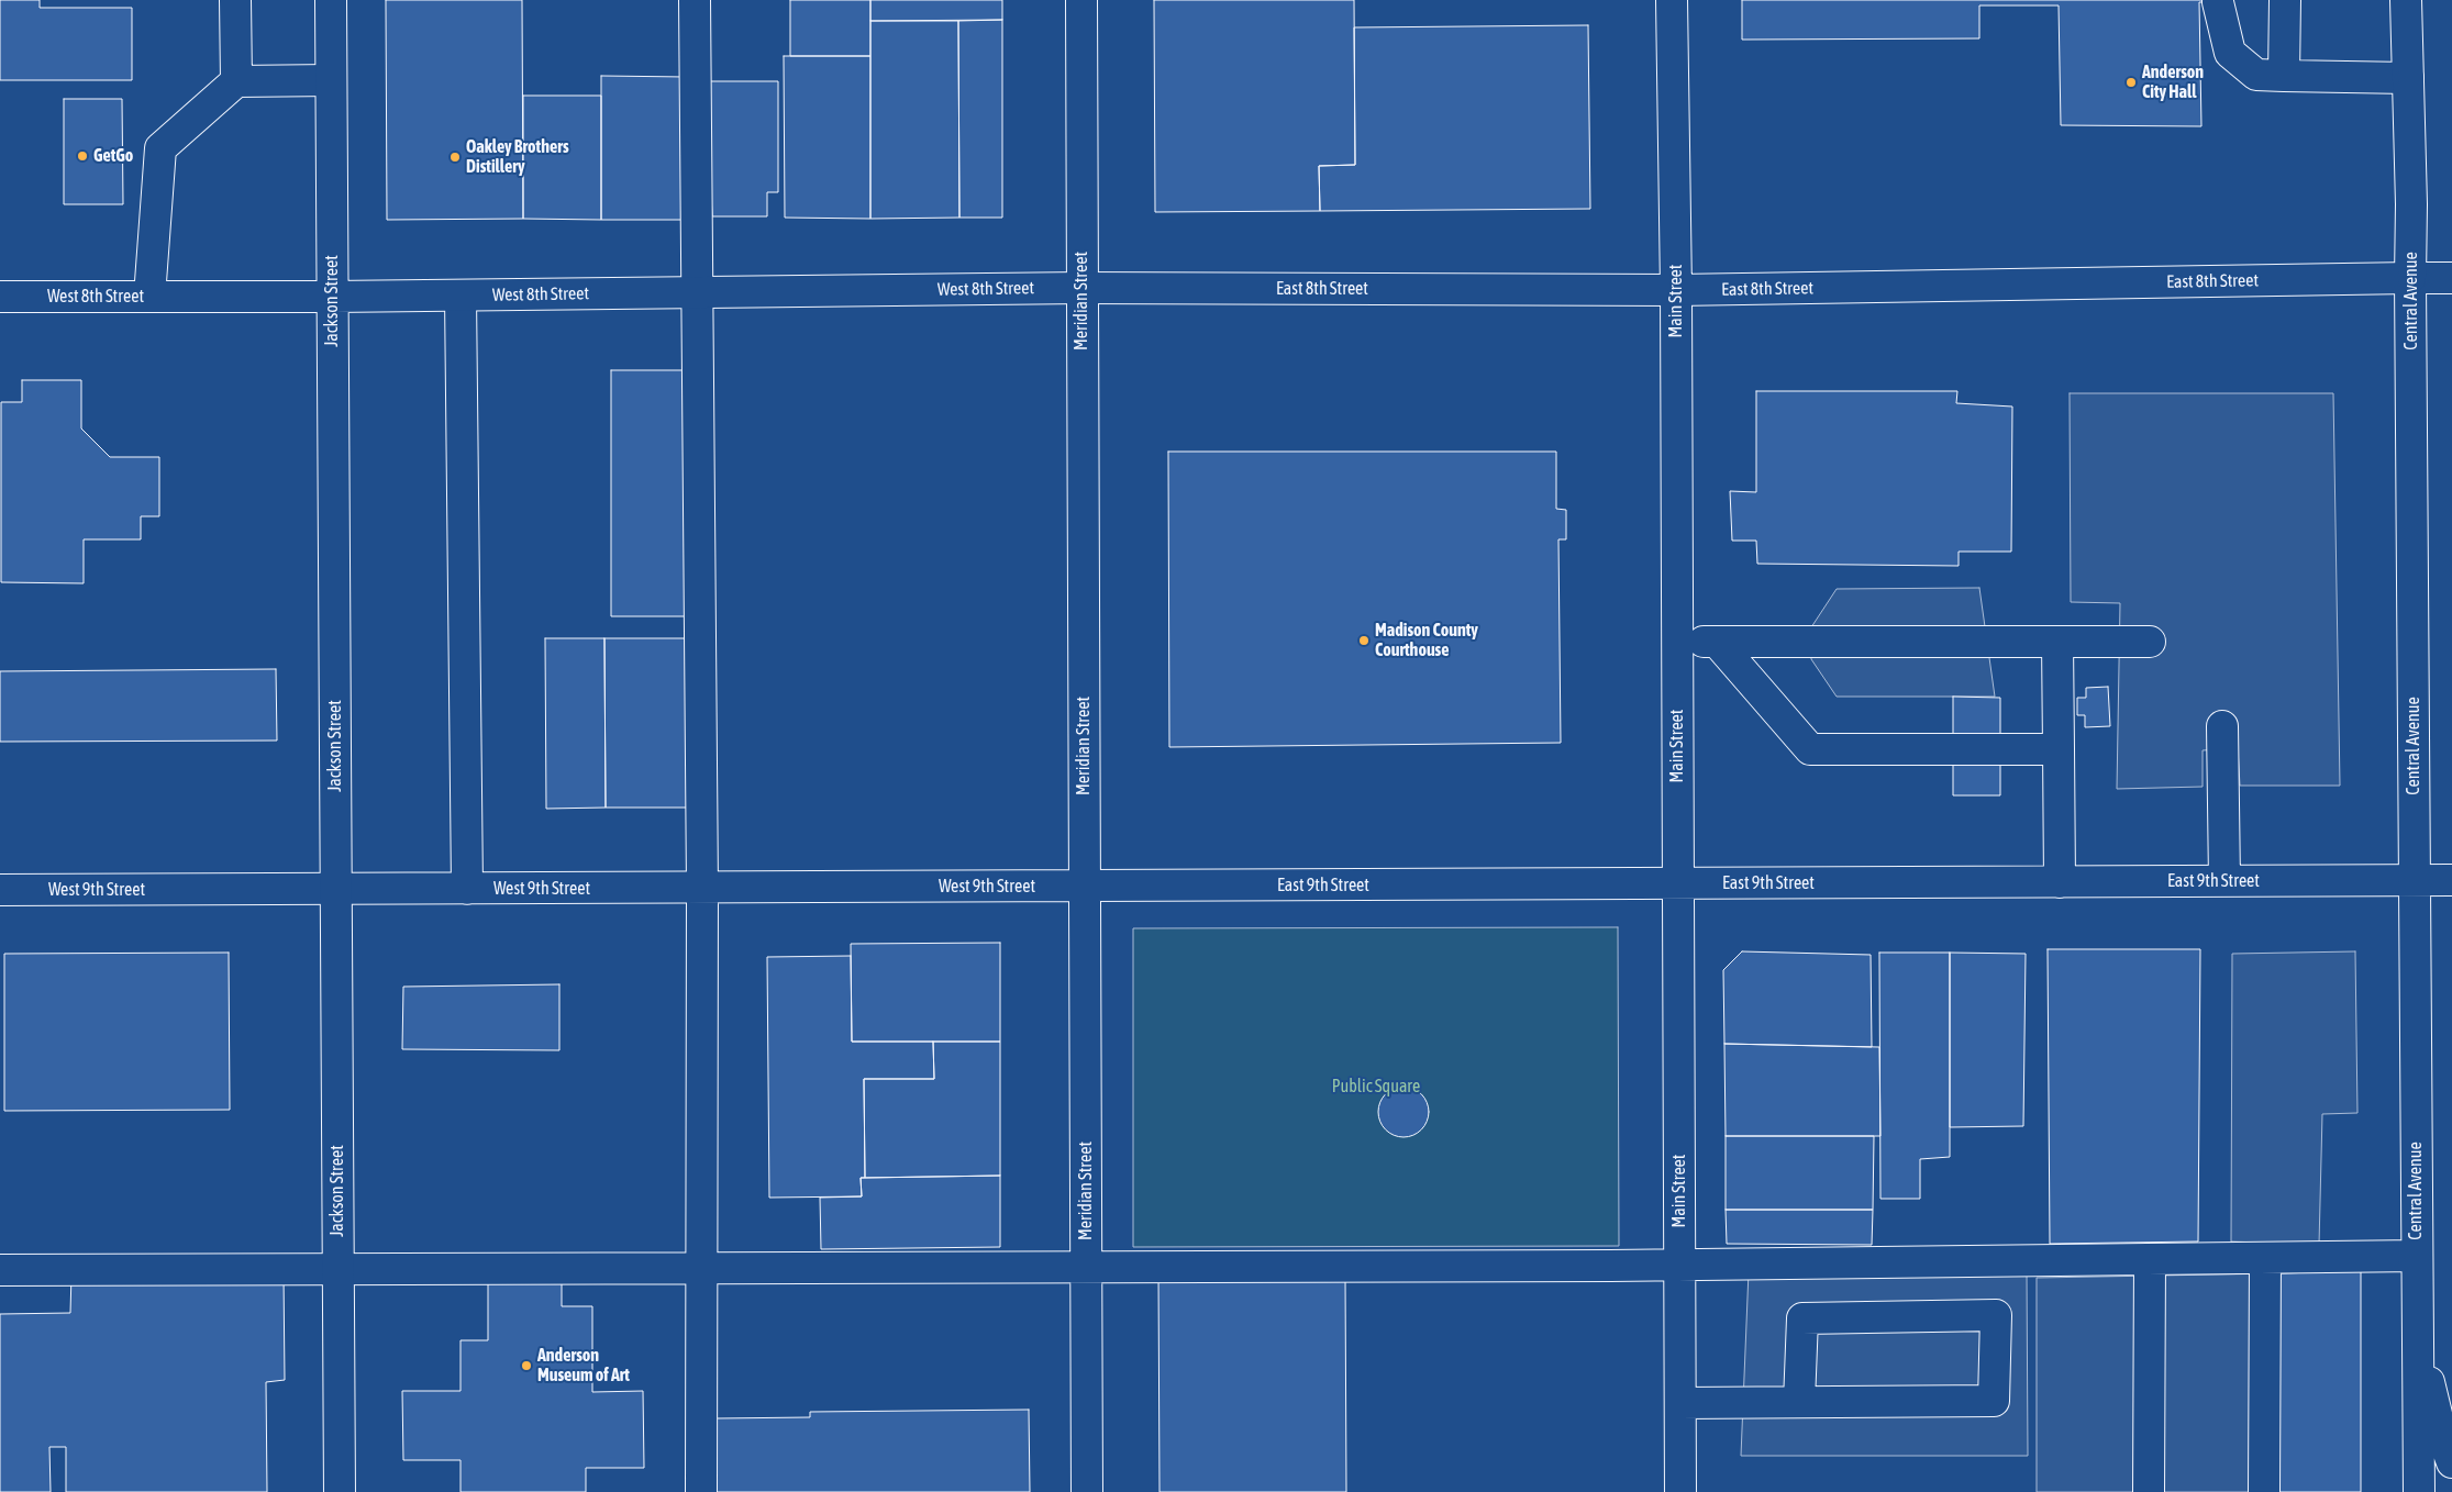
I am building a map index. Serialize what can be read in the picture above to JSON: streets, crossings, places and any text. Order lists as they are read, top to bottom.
{
  "streets": {
    "street": [
      "East 8th Street",
      "West 8th Street",
      "Jackson Street",
      "Meridian Street",
      "Main Street",
      "Central Avenue",
      "East 9th Street",
      "West 9th Street"
    ]
  },
  "crossings": [
    ["East 8th Street", "West 8th Street"],
    ["East 8th Street", "Meridian Street"],
    ["East 8th Street", "Main Street"],
    ["East 8th Street", "Central Avenue"],
    ["West 8th Street", "Jackson Street"],
    ["West 8th Street", "Meridian Street"],
    ["Jackson Street", "West 9th Street"],
    ["Meridian Street", "East 9th Street"],
    ["Meridian Street", "West 9th Street"],
    ["Main Street", "East 9th Street"],
    ["Central Avenue", "East 9th Street"],
    ["East 9th Street", "West 9th Street"]
  ],
  "parks": ["Public Square"],
  "places": [
    "Anderson City Hall",
    "GetGo",
    "Oakley Brothers Distillery",
    "Madison County Courthouse",
    "Anderson Museum of Art"
  ]
}
